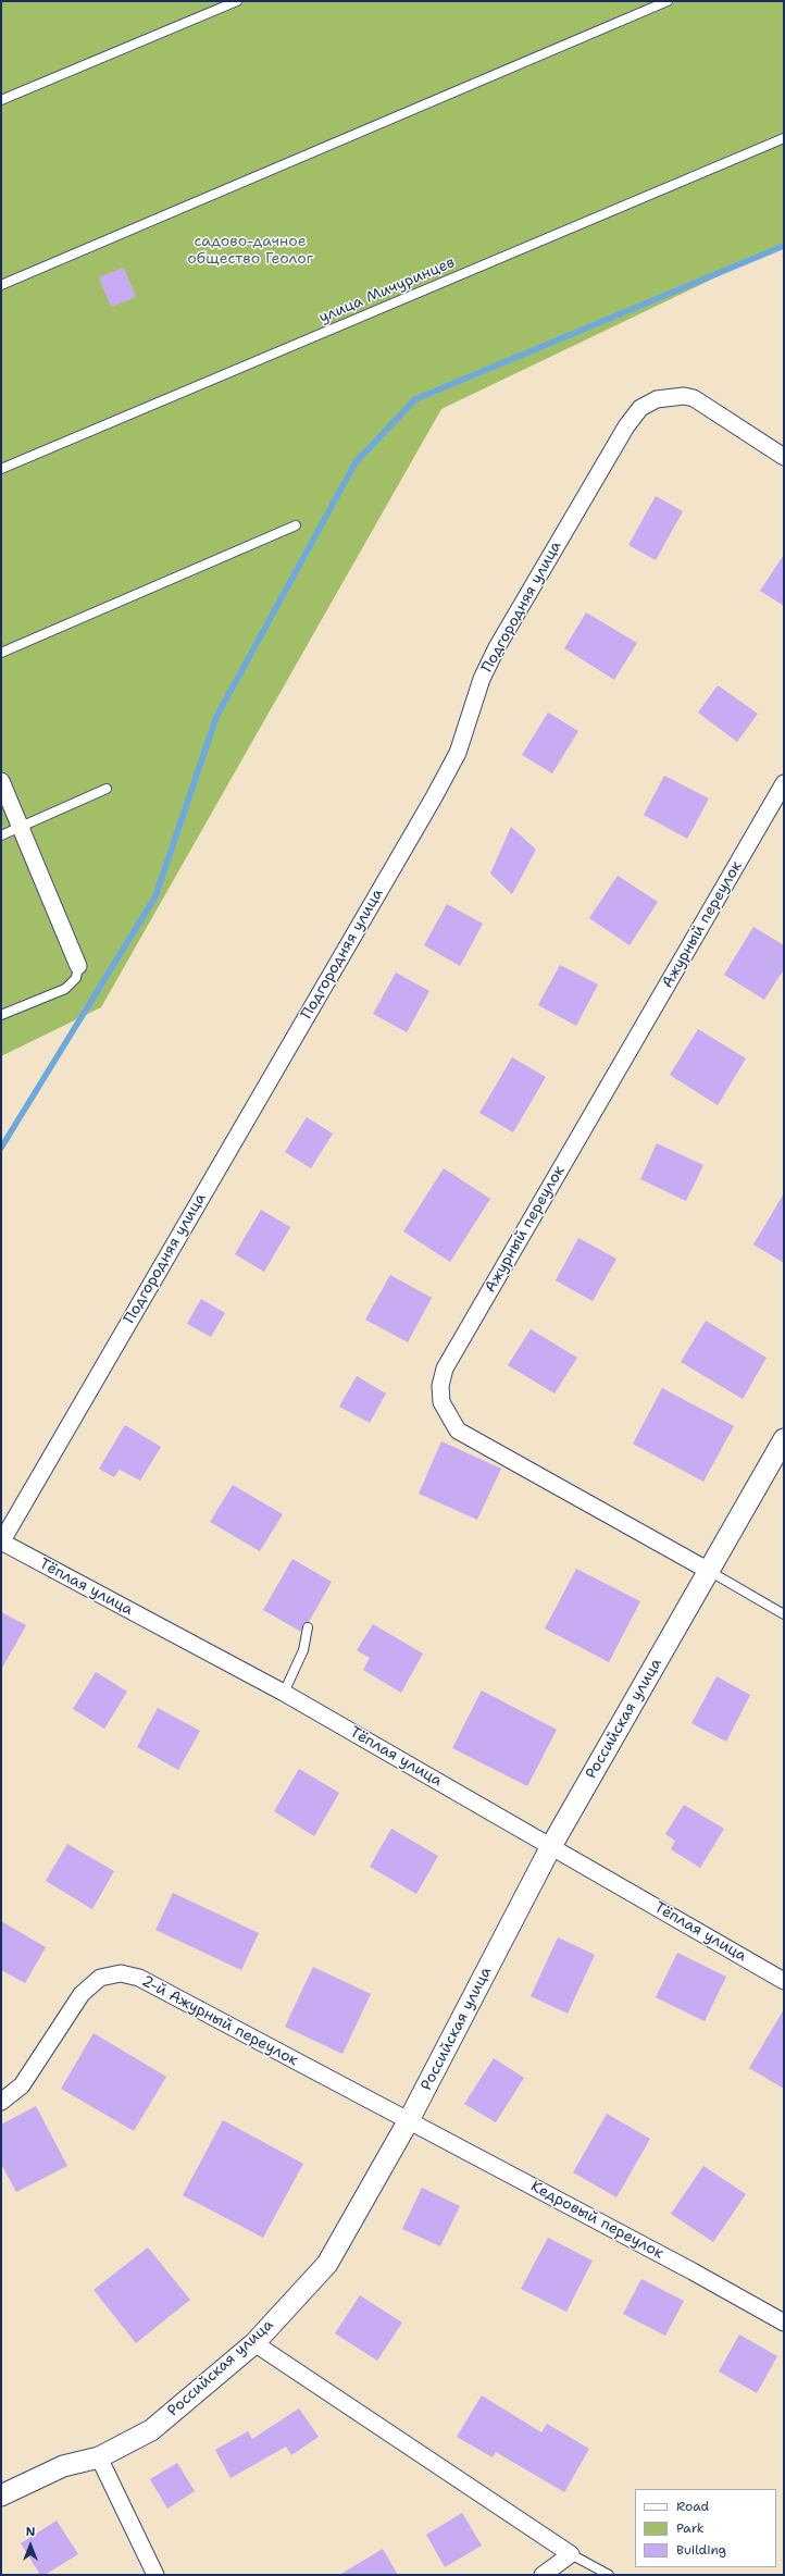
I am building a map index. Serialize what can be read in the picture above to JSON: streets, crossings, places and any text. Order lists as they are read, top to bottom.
{
  "streets": {
    "street": [
      "Подгородняя улица",
      "Ажурный переулок",
      "Тёплая улица",
      "Российская улица",
      "2-й Ажурный переулок",
      "Кедровый переулок"
    ],
    "lane": ["улица Мичуринцев"]
  },
  "crossings": [
    ["Подгородняя улица", "Тёплая улица"],
    ["Ажурный переулок", "Российская улица"],
    ["Тёплая улица", "Российская улица"],
    ["Российская улица", "2-й Ажурный переулок"],
    ["Российская улица", "Кедровый переулок"],
    ["2-й Ажурный переулок", "Кедровый переулок"]
  ],
  "parks": ["садово-дачное общество Геолог"],
  "legend": ["Road", "Park", "Building"],
  "north": "top"
}
